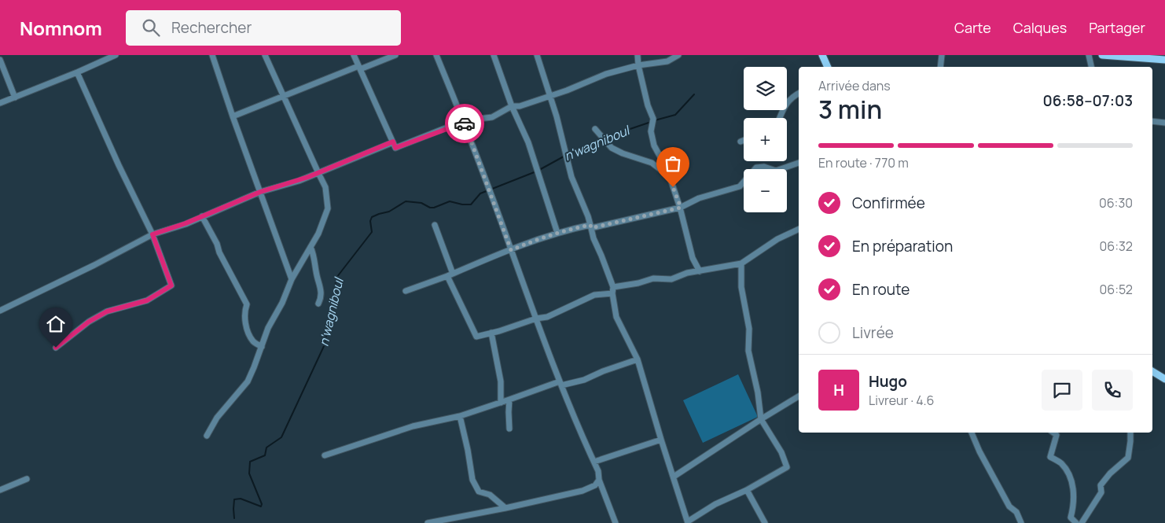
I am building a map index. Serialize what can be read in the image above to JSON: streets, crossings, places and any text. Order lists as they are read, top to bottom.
{
  "water": ["n'wagniboul"],
  "page": {
    "header": "Nomnom",
    "search": "Rechercher",
    "nav": ["Carte", "Calques", "Partager"],
    "map_buttons": ["+", "−"],
    "heading": ["3 min", "Arrivée dans", "06:58–07:03"],
    "panel": ["Hugo", "Livreur · 4.6"],
    "bar": "En route · 770 m",
    "list": [
      ["Confirmée", "06:30"],
      ["En préparation", "06:32"],
      ["En route", "06:52"],
      "Livrée"
    ],
    "round": "H"
  }
}
